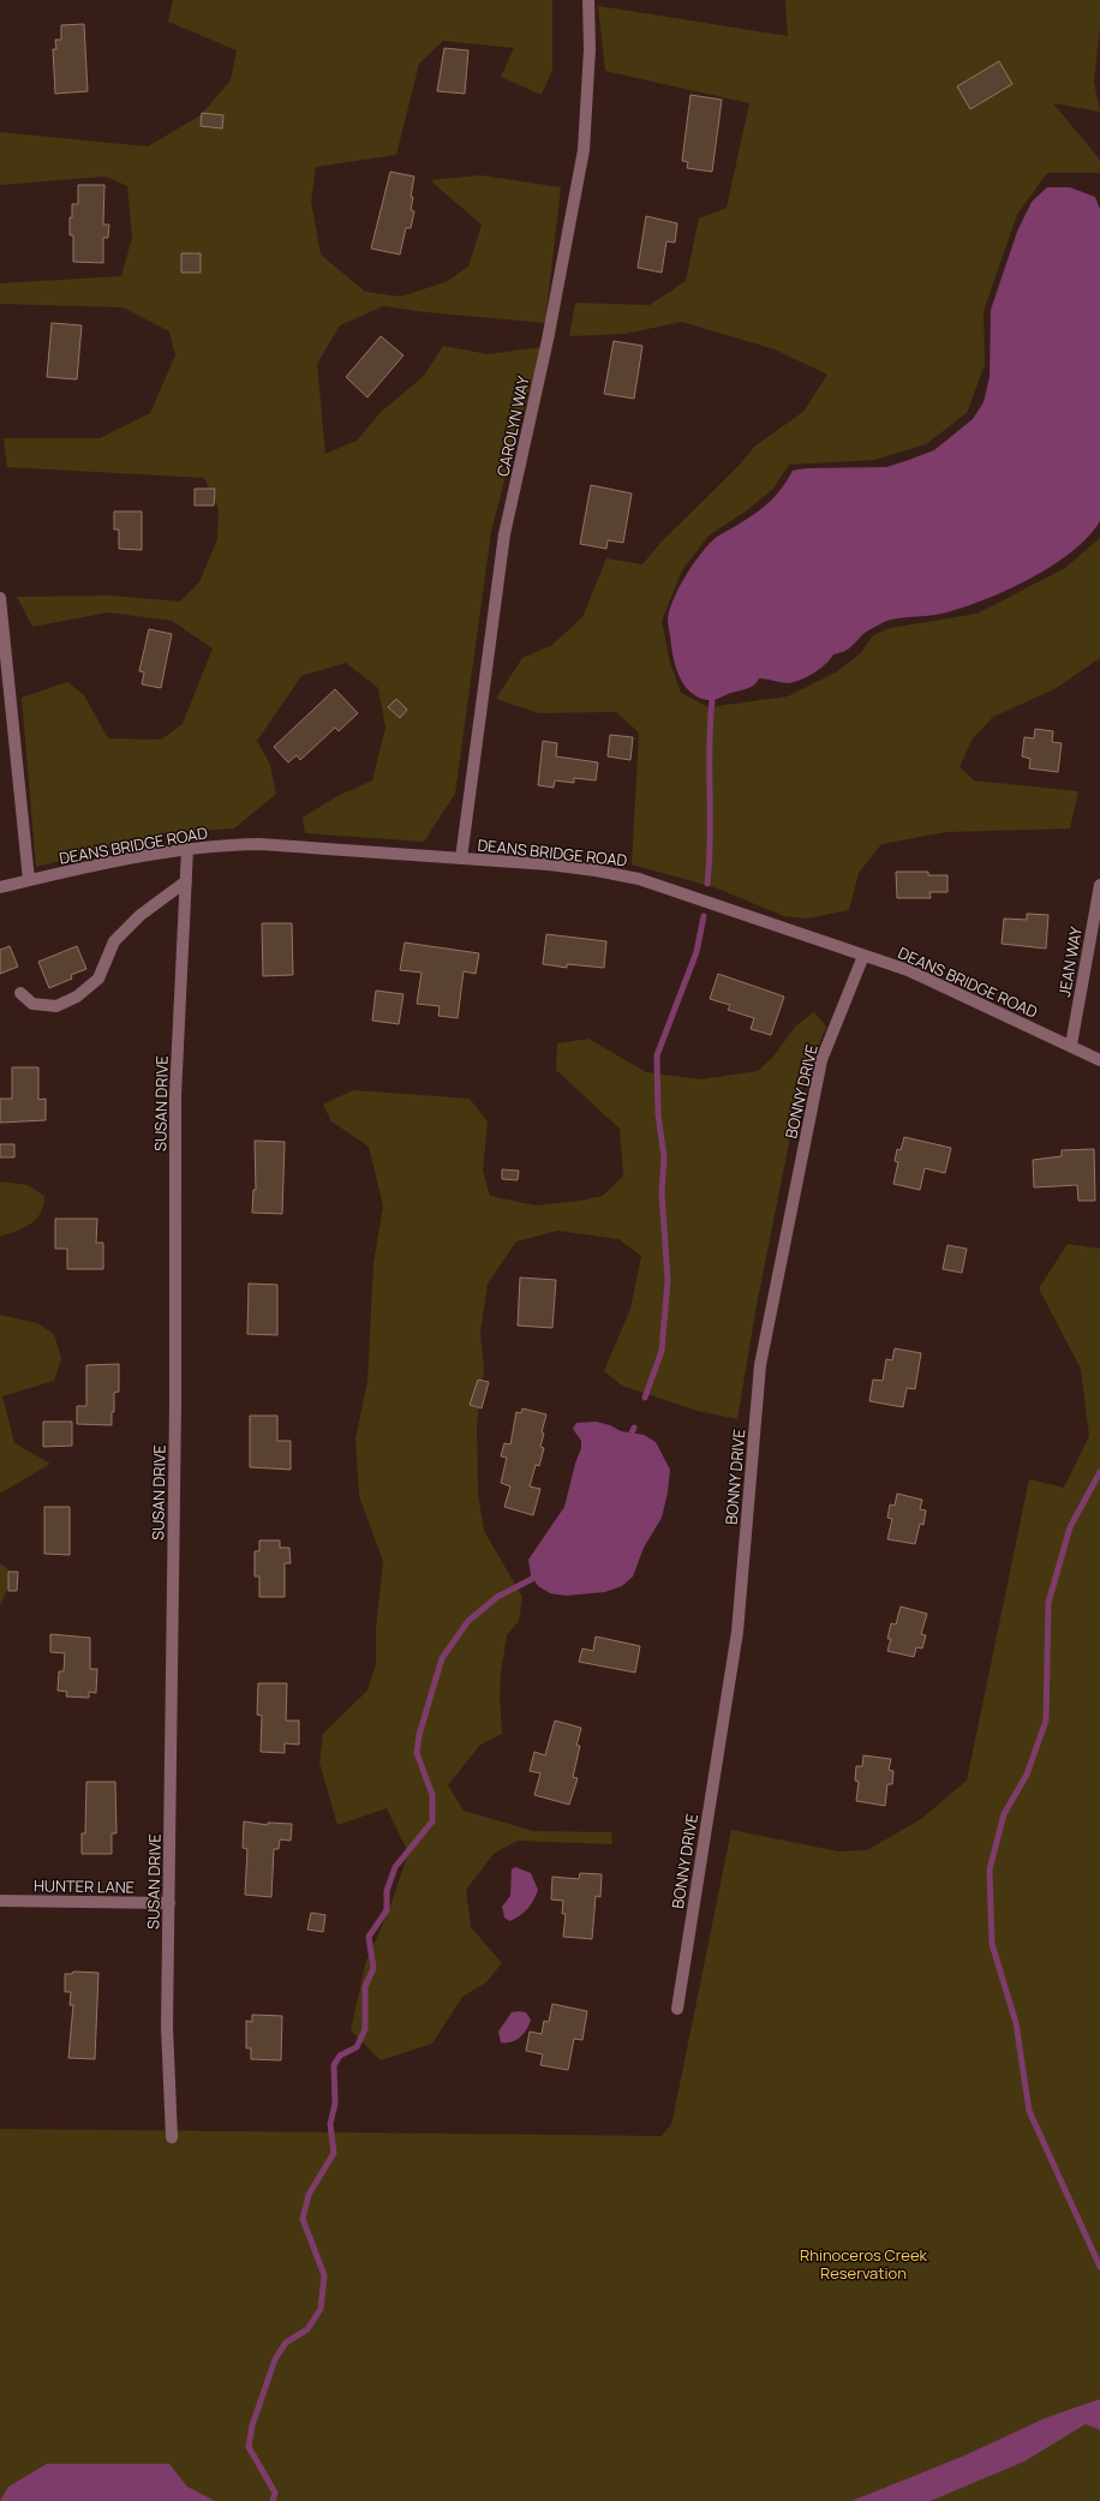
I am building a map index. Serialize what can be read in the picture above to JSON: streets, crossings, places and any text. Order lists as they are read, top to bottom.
{
  "streets": {
    "street": [
      "CAROLYN WAY",
      "DEANS BRIDGE ROAD",
      "JEAN WAY",
      "BONNY DRIVE",
      "SUSAN DRIVE",
      "HUNTER LANE"
    ]
  },
  "crossings": [
    ["CAROLYN WAY", "DEANS BRIDGE ROAD"],
    ["DEANS BRIDGE ROAD", "JEAN WAY"],
    ["DEANS BRIDGE ROAD", "BONNY DRIVE"],
    ["DEANS BRIDGE ROAD", "SUSAN DRIVE"],
    ["SUSAN DRIVE", "HUNTER LANE"]
  ],
  "parks": ["Rhinoceros Creek Reservation"]
}
